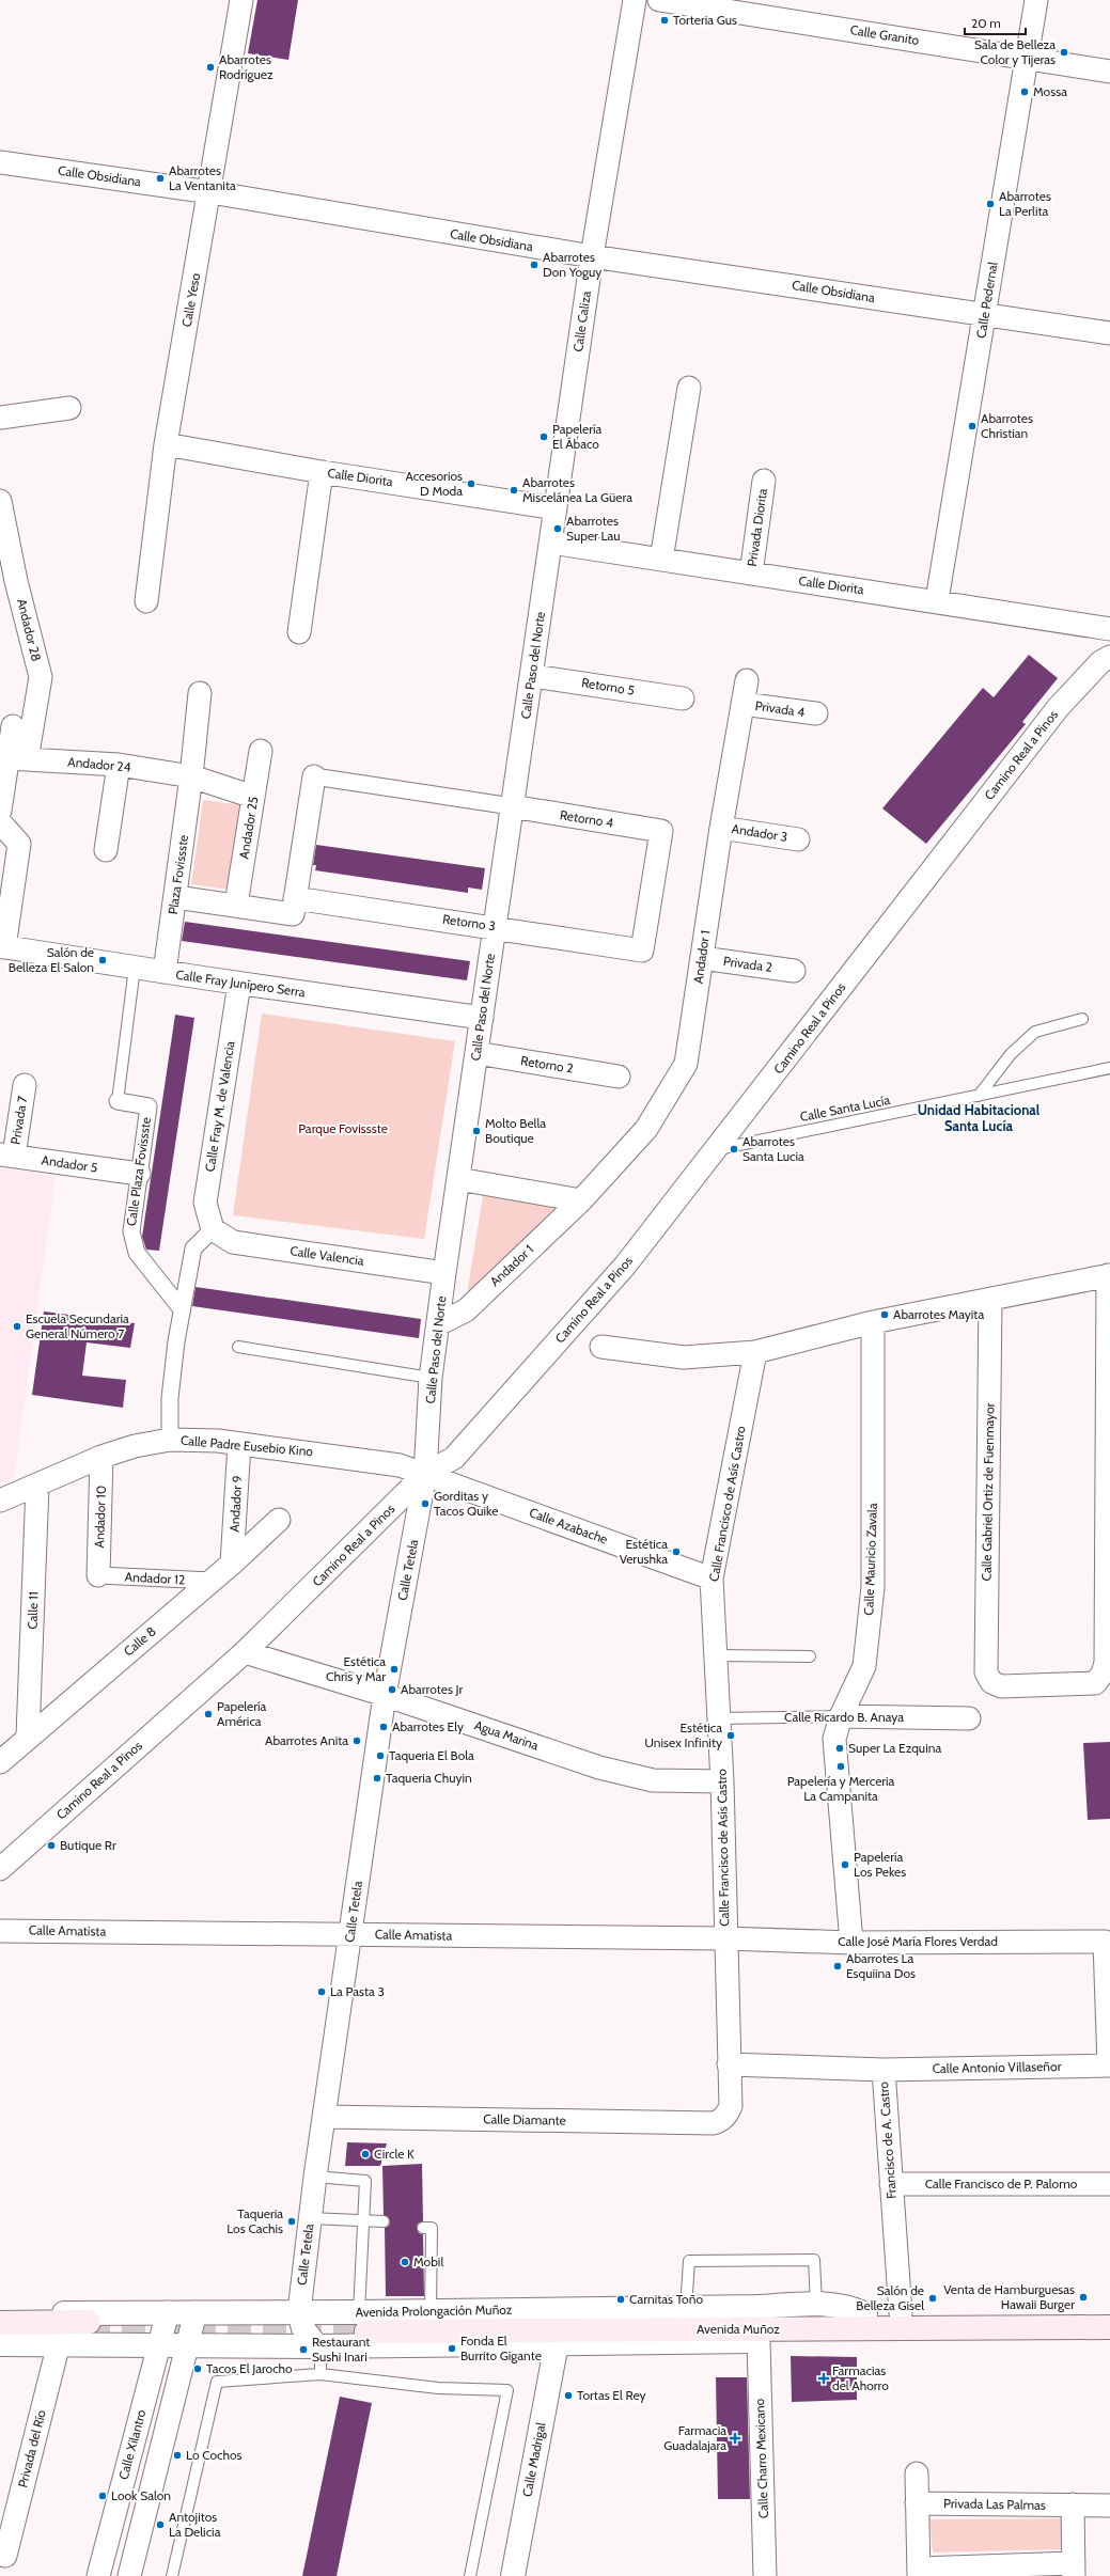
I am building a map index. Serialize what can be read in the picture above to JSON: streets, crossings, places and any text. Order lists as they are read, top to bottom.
{
  "streets": {
    "main road": ["Avenida Muñoz"],
    "street": [
      "Calle Granito",
      "Calle Obsidiana",
      "Calle Yeso",
      "Calle Pedernal",
      "Calle Caliza",
      "Calle Diorita",
      "Privada Diorita",
      "Andador 28",
      "Calle Paso del Norte",
      "Retorno 5",
      "Privada 4",
      "Camino Real a Pinos",
      "Andador 24",
      "Retorno 4",
      "Andador 25",
      "Andador 3",
      "Plaza Fovissste",
      "Retorno 3",
      "Andador 1",
      "Privada 2",
      "Calle Fray Junípero Serra",
      "Retorno 2",
      "Calle Fray M. de Valencia",
      "Privada 7",
      "Andador 5",
      "Calle Plaza Fovissste",
      "Calle Valencia",
      "Calle Padre Eusebio Kino",
      "Calle Gabriel Ortiz de Fuenmayor",
      "Andador 9",
      "Calle Francisco de Asís Castro",
      "Andador 10",
      "Calle Azabache",
      "Calle Mauricio Zavala",
      "Calle Tetela",
      "Andador 12",
      "Calle 11",
      "Calle 8",
      "Calle Ricardo B. Anaya",
      "Agua Marina",
      "Calle Amatista",
      "Calle José María Flores Verdad",
      "Calle Antonio Villaseñor",
      "Calle Diamante",
      "Francisco de A. Castro",
      "Calle Francisco de P. Palomo",
      "Avenida Prolongación Muñoz",
      "Calle Xilantro",
      "Privada del Río",
      "Calle Charro Mexicano",
      "Calle Madrigal",
      "Privada Las Palmas"
    ],
    "lane": ["Calle Santa Lucía"]
  },
  "crossings": [
    ["Calle Granito", "Calle Pedernal"],
    ["Calle Obsidiana", "Calle Yeso"],
    ["Calle Obsidiana", "Calle Pedernal"],
    ["Calle Obsidiana", "Calle Caliza"],
    ["Calle Yeso", "Calle Diorita"],
    ["Calle Pedernal", "Calle Diorita"],
    ["Calle Caliza", "Calle Diorita"],
    ["Calle Caliza", "Calle Paso del Norte"],
    ["Calle Diorita", "Privada Diorita"],
    ["Calle Diorita", "Calle Paso del Norte"],
    ["Andador 28", "Andador 24"],
    ["Calle Paso del Norte", "Retorno 5"],
    ["Calle Paso del Norte", "Camino Real a Pinos"],
    ["Calle Paso del Norte", "Retorno 4"],
    ["Calle Paso del Norte", "Retorno 3"],
    ["Calle Paso del Norte", "Andador 1"],
    ["Calle Paso del Norte", "Calle Fray Junípero Serra"],
    ["Calle Paso del Norte", "Retorno 2"],
    ["Calle Paso del Norte", "Calle Valencia"],
    ["Calle Paso del Norte", "Calle Padre Eusebio Kino"],
    ["Calle Paso del Norte", "Calle Azabache"],
    ["Calle Paso del Norte", "Calle Tetela"],
    ["Privada 4", "Andador 1"],
    ["Camino Real a Pinos", "Calle Santa Lucía"],
    ["Camino Real a Pinos", "Calle Padre Eusebio Kino"],
    ["Camino Real a Pinos", "Calle Azabache"],
    ["Camino Real a Pinos", "Calle Tetela"],
    ["Camino Real a Pinos", "Agua Marina"],
    ["Andador 24", "Andador 25"],
    ["Andador 24", "Plaza Fovissste"],
    ["Retorno 4", "Retorno 3"],
    ["Andador 3", "Andador 1"],
    ["Plaza Fovissste", "Calle Fray Junípero Serra"],
    ["Andador 1", "Privada 2"],
    ["Calle Fray Junípero Serra", "Calle Fray M. de Valencia"],
    ["Calle Fray Junípero Serra", "Calle Plaza Fovissste"],
    ["Calle Fray M. de Valencia", "Calle Valencia"],
    ["Privada 7", "Andador 5"],
    ["Andador 5", "Calle Plaza Fovissste"],
    ["Calle Padre Eusebio Kino", "Andador 9"],
    ["Calle Padre Eusebio Kino", "Andador 10"],
    ["Calle Padre Eusebio Kino", "Calle Azabache"],
    ["Calle Padre Eusebio Kino", "Calle Tetela"],
    ["Calle Padre Eusebio Kino", "Calle 11"],
    ["Andador 9", "Calle 8"],
    ["Calle Francisco de Asís Castro", "Calle Azabache"],
    ["Calle Francisco de Asís Castro", "Calle Ricardo B. Anaya"],
    ["Calle Francisco de Asís Castro", "Agua Marina"],
    ["Calle Francisco de Asís Castro", "Calle Amatista"],
    ["Calle Francisco de Asís Castro", "Calle José María Flores Verdad"],
    ["Calle Francisco de Asís Castro", "Calle Diamante"],
    ["Calle Francisco de Asís Castro", "Francisco de A. Castro"],
    ["Andador 10", "Andador 12"],
    ["Calle Azabache", "Calle Tetela"],
    ["Calle Mauricio Zavala", "Calle Ricardo B. Anaya"],
    ["Calle Mauricio Zavala", "Calle José María Flores Verdad"],
    ["Calle Tetela", "Agua Marina"],
    ["Calle Tetela", "Calle Amatista"],
    ["Calle Tetela", "Calle Diamante"],
    ["Calle Tetela", "Avenida Prolongación Muñoz"],
    ["Andador 12", "Calle 8"],
    ["Calle 11", "Calle 8"],
    ["Calle Amatista", "Calle José María Flores Verdad"],
    ["Calle Antonio Villaseñor", "Francisco de A. Castro"],
    ["Francisco de A. Castro", "Calle Francisco de P. Palomo"],
    ["Francisco de A. Castro", "Avenida Muñoz"],
    ["Avenida Prolongación Muñoz", "Avenida Muñoz"],
    ["Avenida Prolongación Muñoz", "Calle Xilantro"]
  ],
  "districts": ["Unidad Habitacional Santa Lucía"],
  "parks": ["Parque Fovissste"],
  "places": {
    "other": [
      "Torteria Gus",
      "Sala de Belleza Color y Tijeras",
      "Abarrotes Rodríguez",
      "Mossa",
      "Abarrotes La Ventanita",
      "Abarrotes La Perlita",
      "Abarrotes Don Yoguy",
      "Abarrotes Christian",
      "Papelería El Ábaco",
      "Accesorios D Moda",
      "Abarrotes Miscelánea La Güera",
      "Abarrotes Super Lau",
      "Salón de Belleza El Salon",
      "Molto Bella Boutique",
      "Abarrotes Santa Lucia",
      "Abarrotes Mayita",
      "Escuela Secundaria General Número 7",
      "Gorditas y Tacos Quike",
      "Estética Verushka",
      "Estética Chris y Mar",
      "Abarrotes Jr",
      "Papelería América",
      "Abarrotes Ely",
      "Estética Unisex Infinity",
      "Abarrotes Anita",
      "Super La Ezquina",
      "Taqueria El Bola",
      "Papelería y Merceria La Campanita",
      "Taqueria Chuyin",
      "Butique Rr",
      "Papelería Los Pekes",
      "Abarrotes La Esquiina Dos",
      "La Pasta 3",
      "Circle K",
      "Taqueria Los Cachis",
      "Mobil",
      "Venta de Hamburguesas Hawaii Burger",
      "Salón de Belleza Gisel",
      "Carnitas Toño",
      "Fonda El Burrito Gigante",
      "Restaurant Sushi Inari",
      "Tacos El Jarocho",
      "Tortas El Rey",
      "Lo Cochos",
      "Look Salon",
      "Antojitos La Delicia"
    ],
    "health": ["Farmacias del Ahorro", "Farmacia Guadalajara"]
  },
  "scale_bar": "20 m"
}
